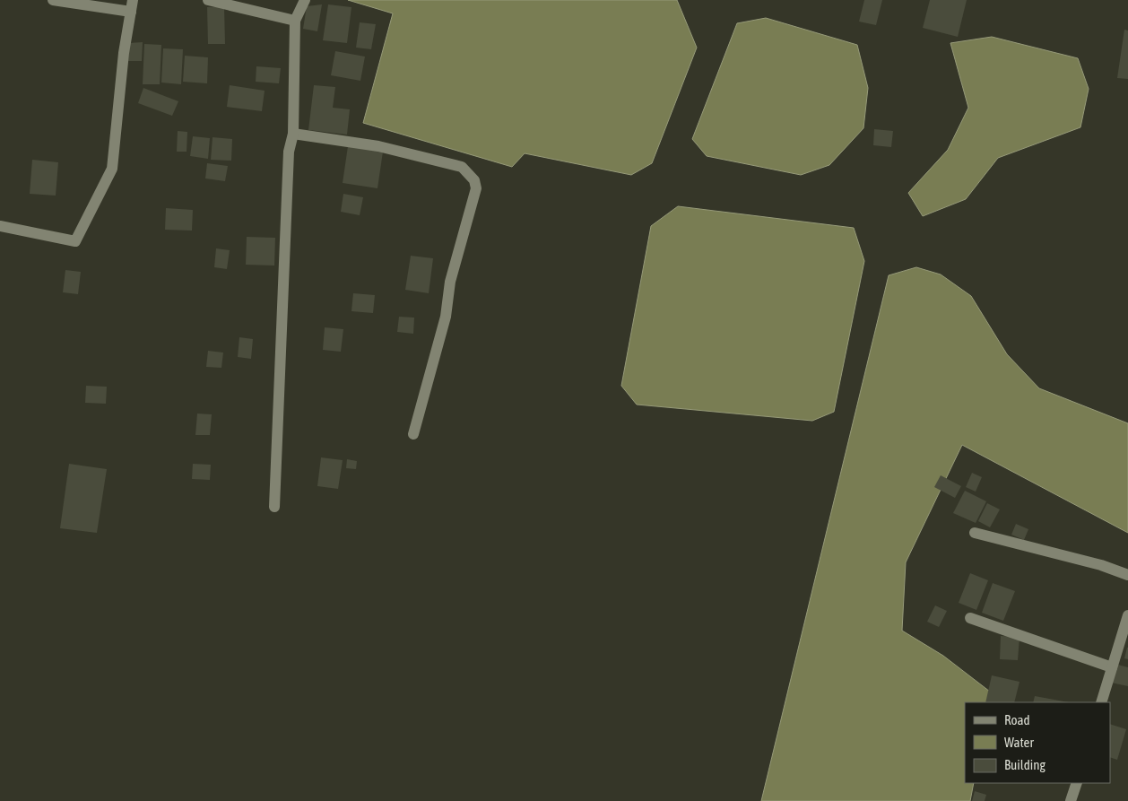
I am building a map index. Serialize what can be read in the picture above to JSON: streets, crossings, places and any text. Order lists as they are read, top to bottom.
{
  "legend": ["Road", "Water", "Building"]
}
